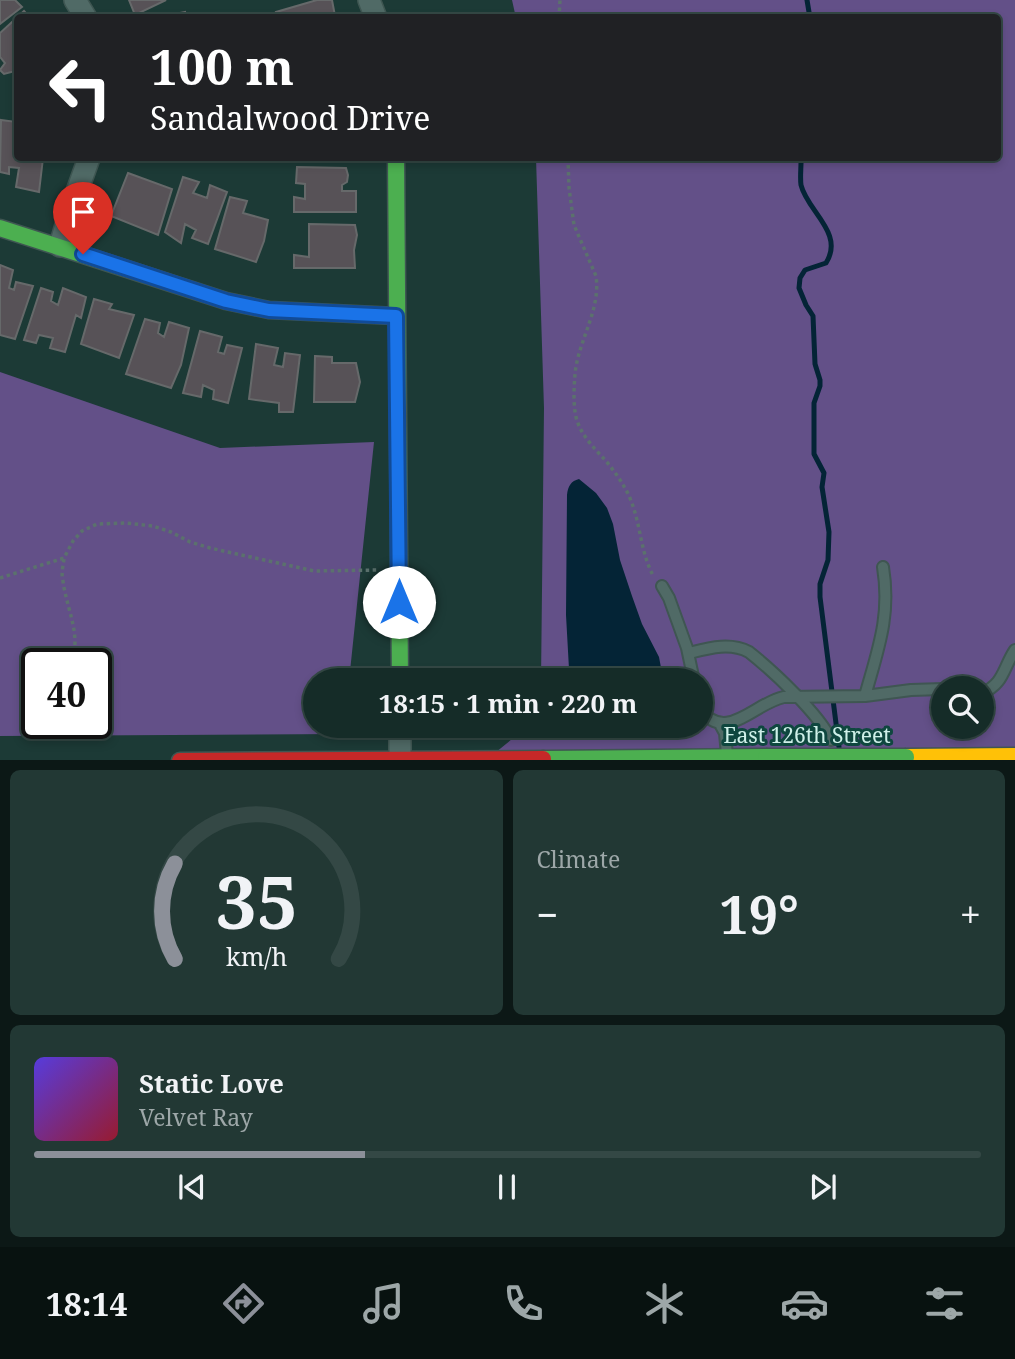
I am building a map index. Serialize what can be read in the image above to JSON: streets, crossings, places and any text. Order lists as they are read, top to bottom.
{
  "streets": {
    "street": ["East 126th Street"]
  },
  "page": {
    "turn": ["100 m", "Sandalwood Drive"],
    "limit": "40",
    "trip": "18:15 · 1 min · 220 m",
    "tile": "Climate",
    "heat": ["−", "19°", "+"],
    "song": ["Static Love", "Velvet Ray"],
    "tabs": "18:14",
    "gauge": ["35", "km/h"]
  }
}
